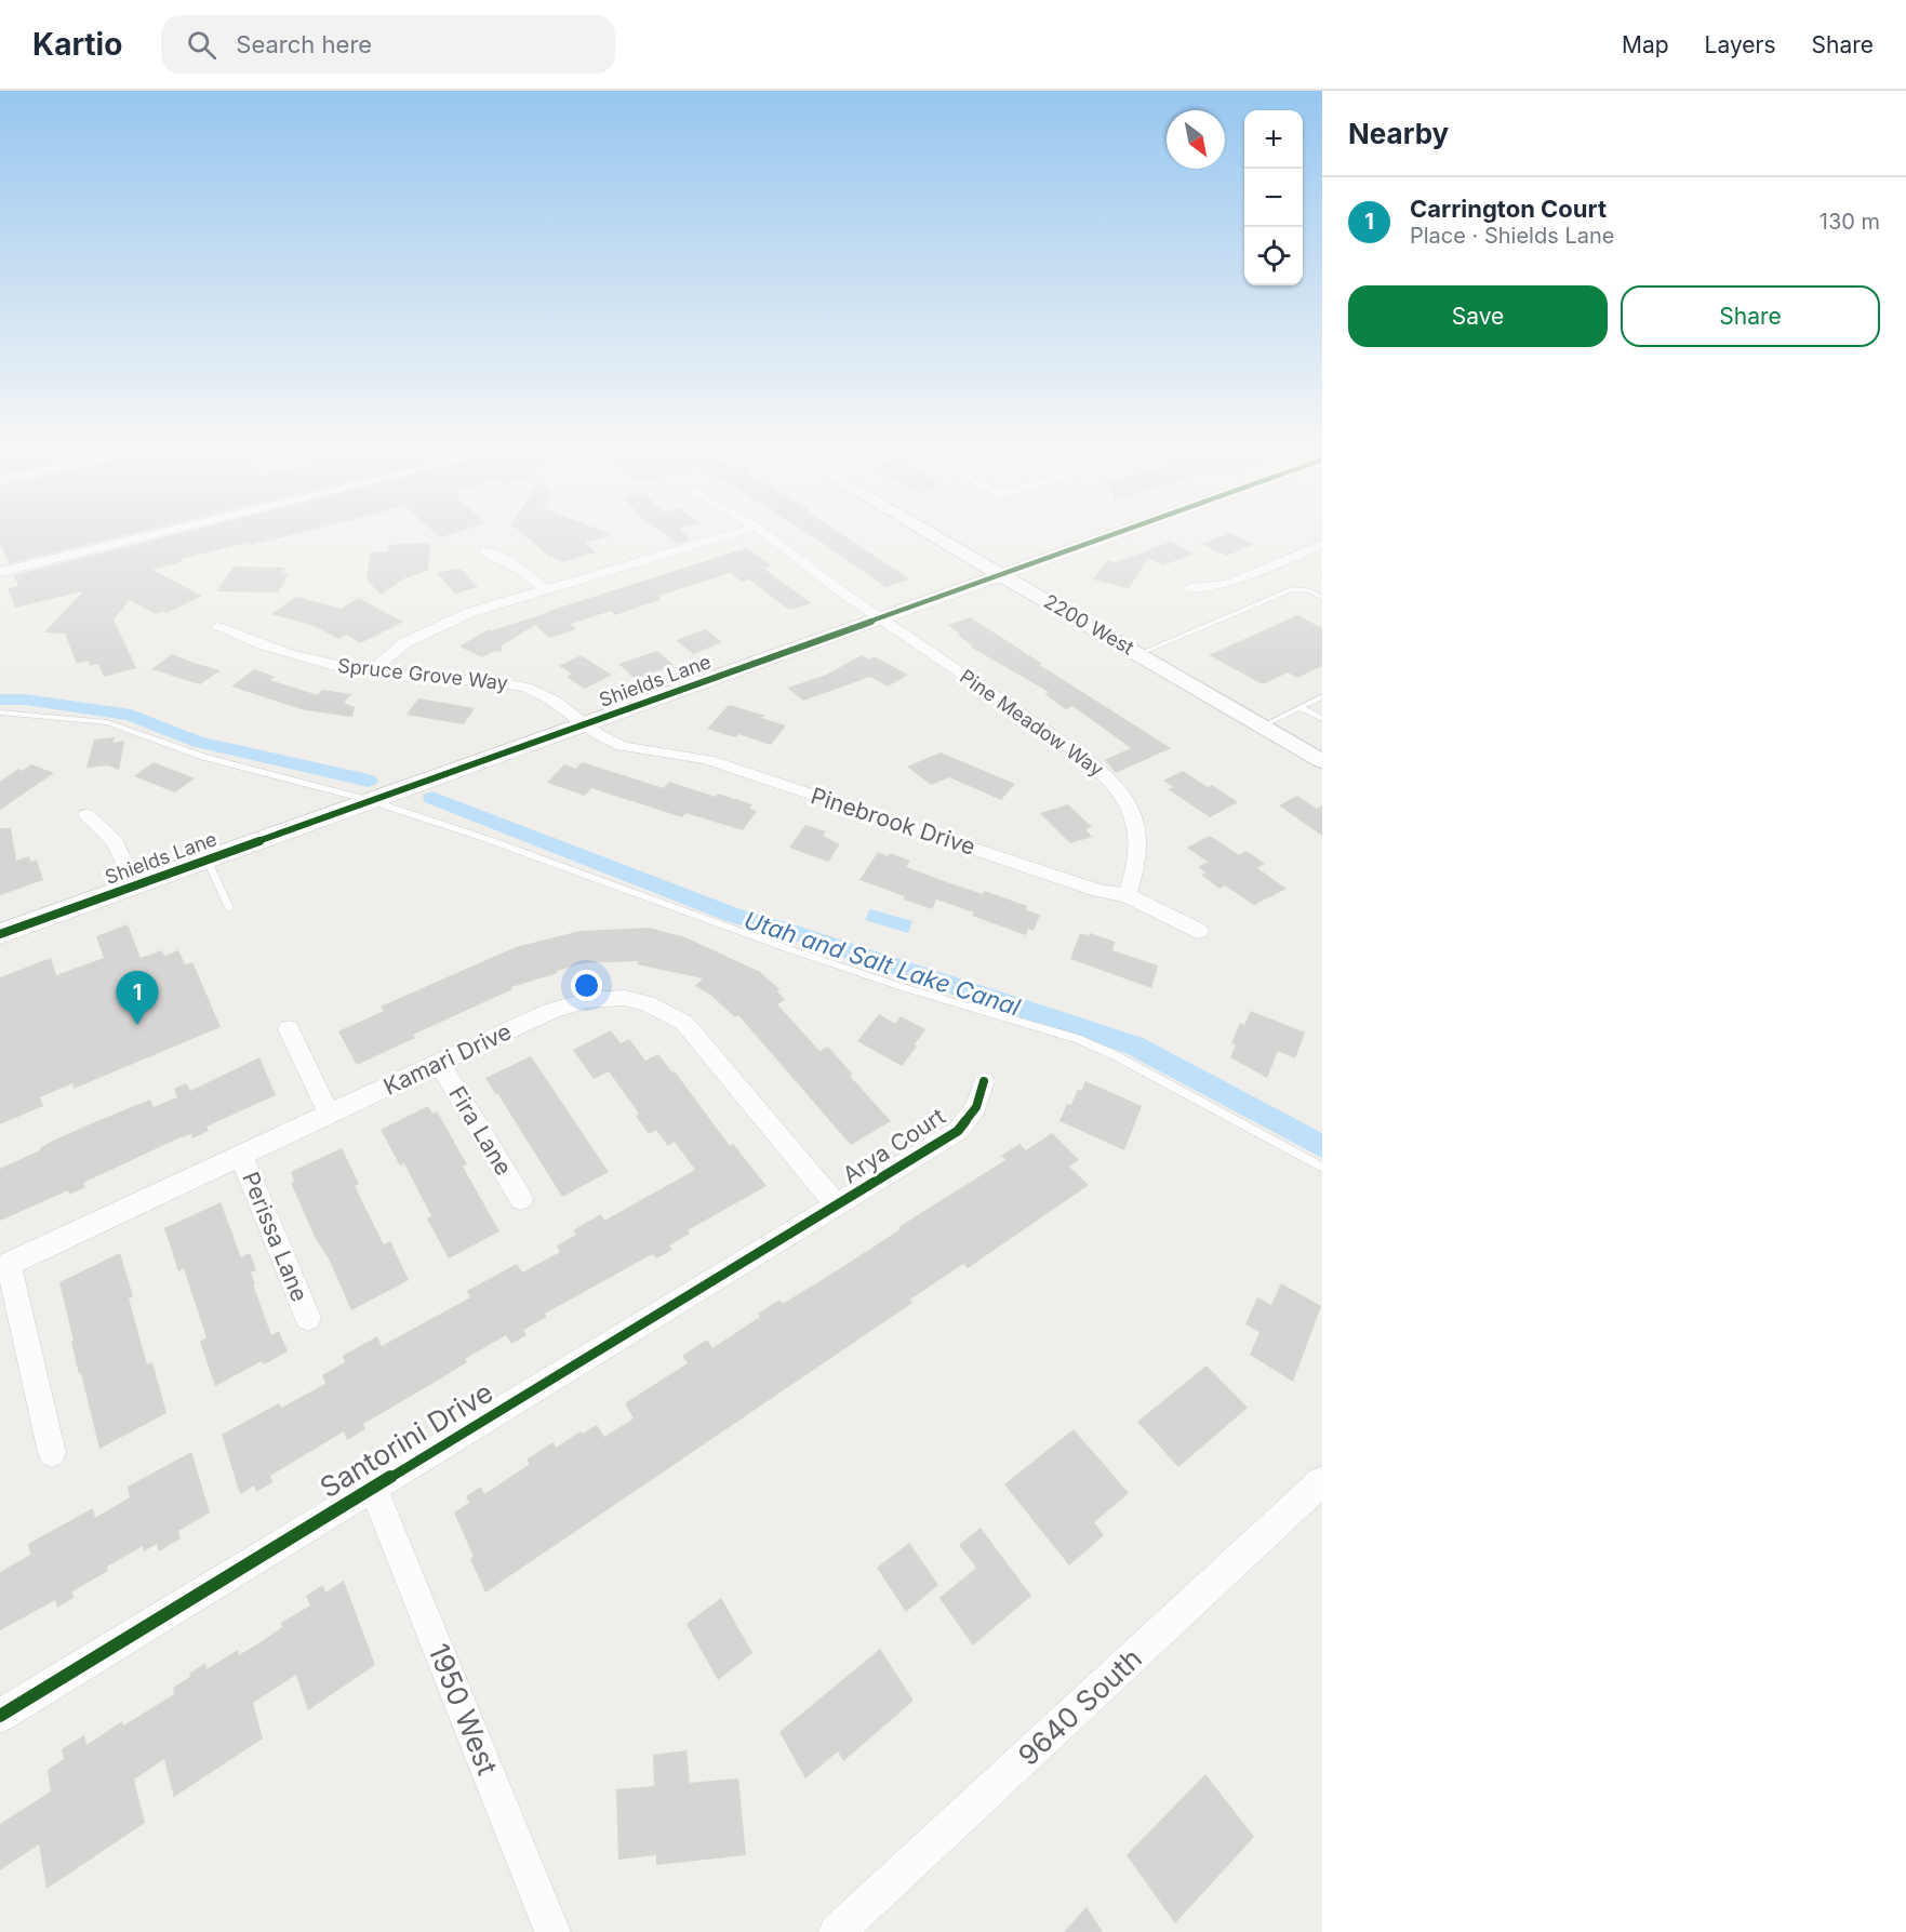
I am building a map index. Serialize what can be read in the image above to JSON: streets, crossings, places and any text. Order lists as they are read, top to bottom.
{
  "streets": {
    "main road": ["Shields Lane"],
    "street": [
      "2200 West",
      "Spruce Grove Way",
      "Pine Meadow Way",
      "Pinebrook Drive",
      "Kamari Drive",
      "Fira Lane",
      "Arya Court",
      "Perissa Lane",
      "Santorini Drive",
      "9640 South",
      "1950 West"
    ]
  },
  "crossings": [
    ["2200 West", "Shields Lane"],
    ["Spruce Grove Way", "Shields Lane"],
    ["Spruce Grove Way", "Pinebrook Drive"],
    ["Shields Lane", "Pine Meadow Way"],
    ["Shields Lane", "Pinebrook Drive"],
    ["Pine Meadow Way", "Pinebrook Drive"],
    ["Kamari Drive", "Fira Lane"],
    ["Kamari Drive", "Arya Court"],
    ["Kamari Drive", "Perissa Lane"],
    ["Kamari Drive", "Santorini Drive"],
    ["Arya Court", "Santorini Drive"],
    ["Santorini Drive", "1950 West"]
  ],
  "water": ["Utah and Salt Lake Canal"],
  "north": "bottom right",
  "page": {
    "header": "Kartio",
    "search": "Search here",
    "nav": ["Map", "Layers", "Share"],
    "heading": "Nearby",
    "map_buttons": ["+", "−"],
    "list": [
      {
        "mark": "1",
        "name": "Carrington Court",
        "note": "Place · Shields Lane",
        "value": "130 m"
      }
    ],
    "buttons": ["Save", "Share"],
    "pins": "1"
  }
}
